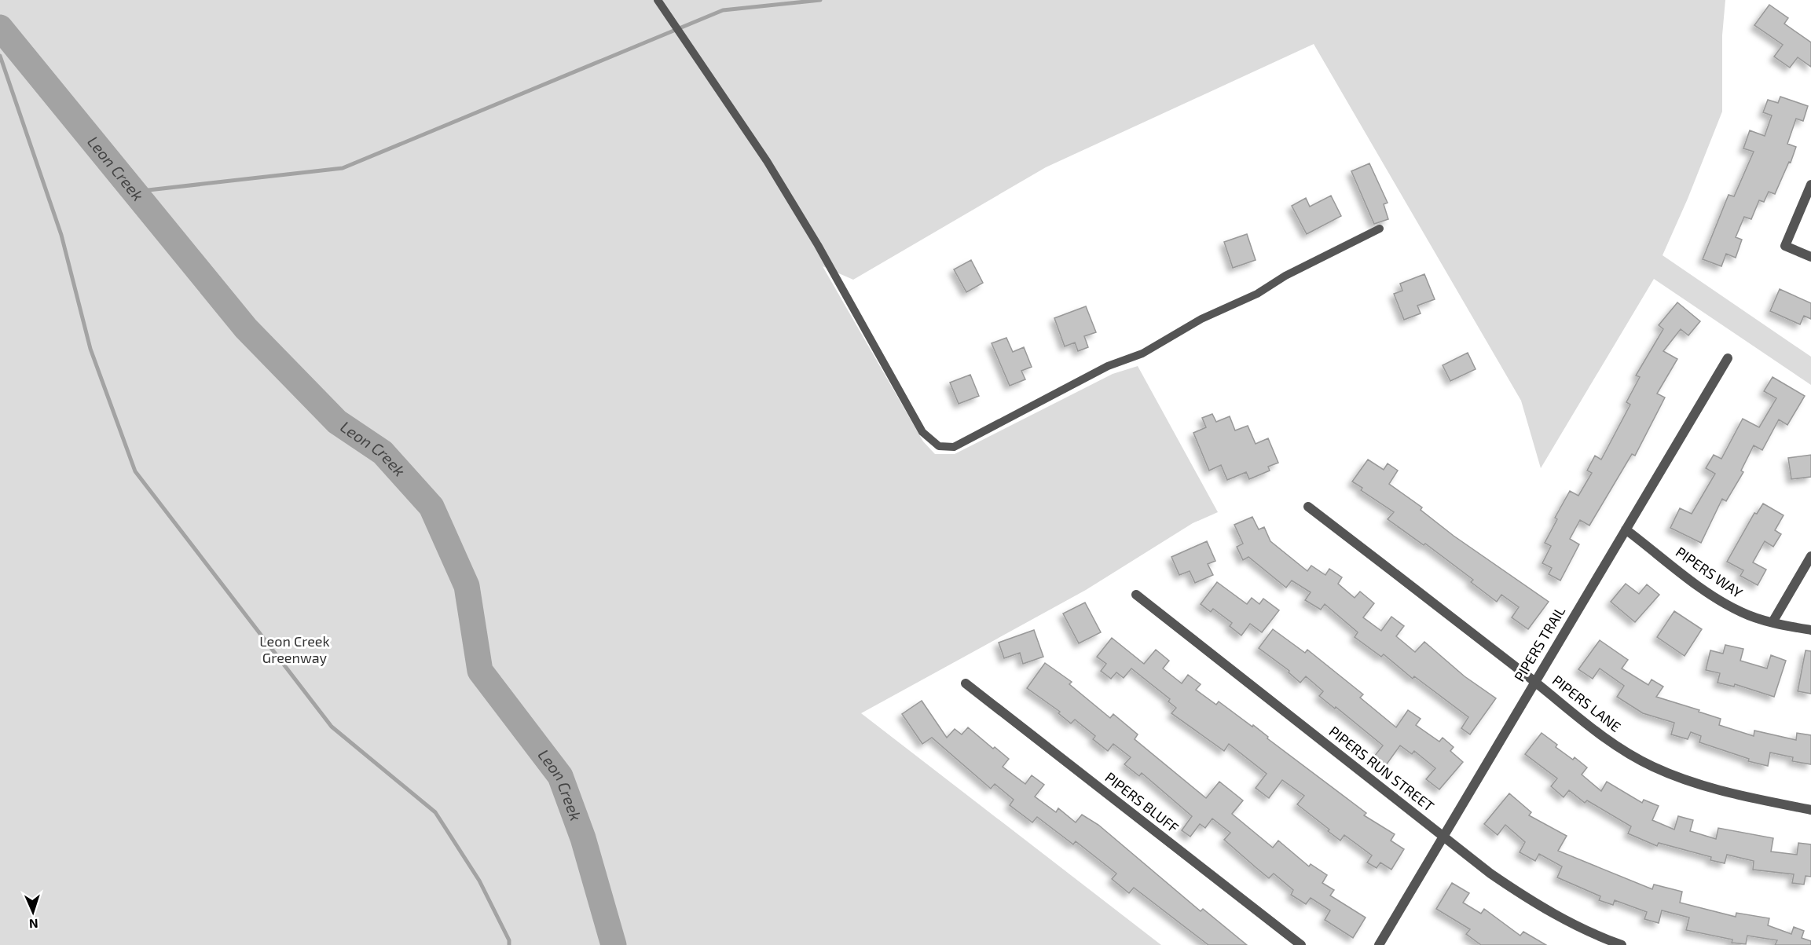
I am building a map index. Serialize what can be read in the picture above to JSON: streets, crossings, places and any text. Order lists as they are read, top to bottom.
{
  "streets": {
    "street": [
      "PIPERS WAY",
      "PIPERS TRAIL",
      "PIPERS LANE",
      "PIPERS RUN STREET",
      "PIPERS BLUFF"
    ]
  },
  "crossings": [
    ["PIPERS WAY", "PIPERS TRAIL"],
    ["PIPERS TRAIL", "PIPERS LANE"],
    ["PIPERS TRAIL", "PIPERS RUN STREET"]
  ],
  "water": ["Leon Creek"],
  "parks": ["Leon Creek Greenway"],
  "north": "bottom"
}
